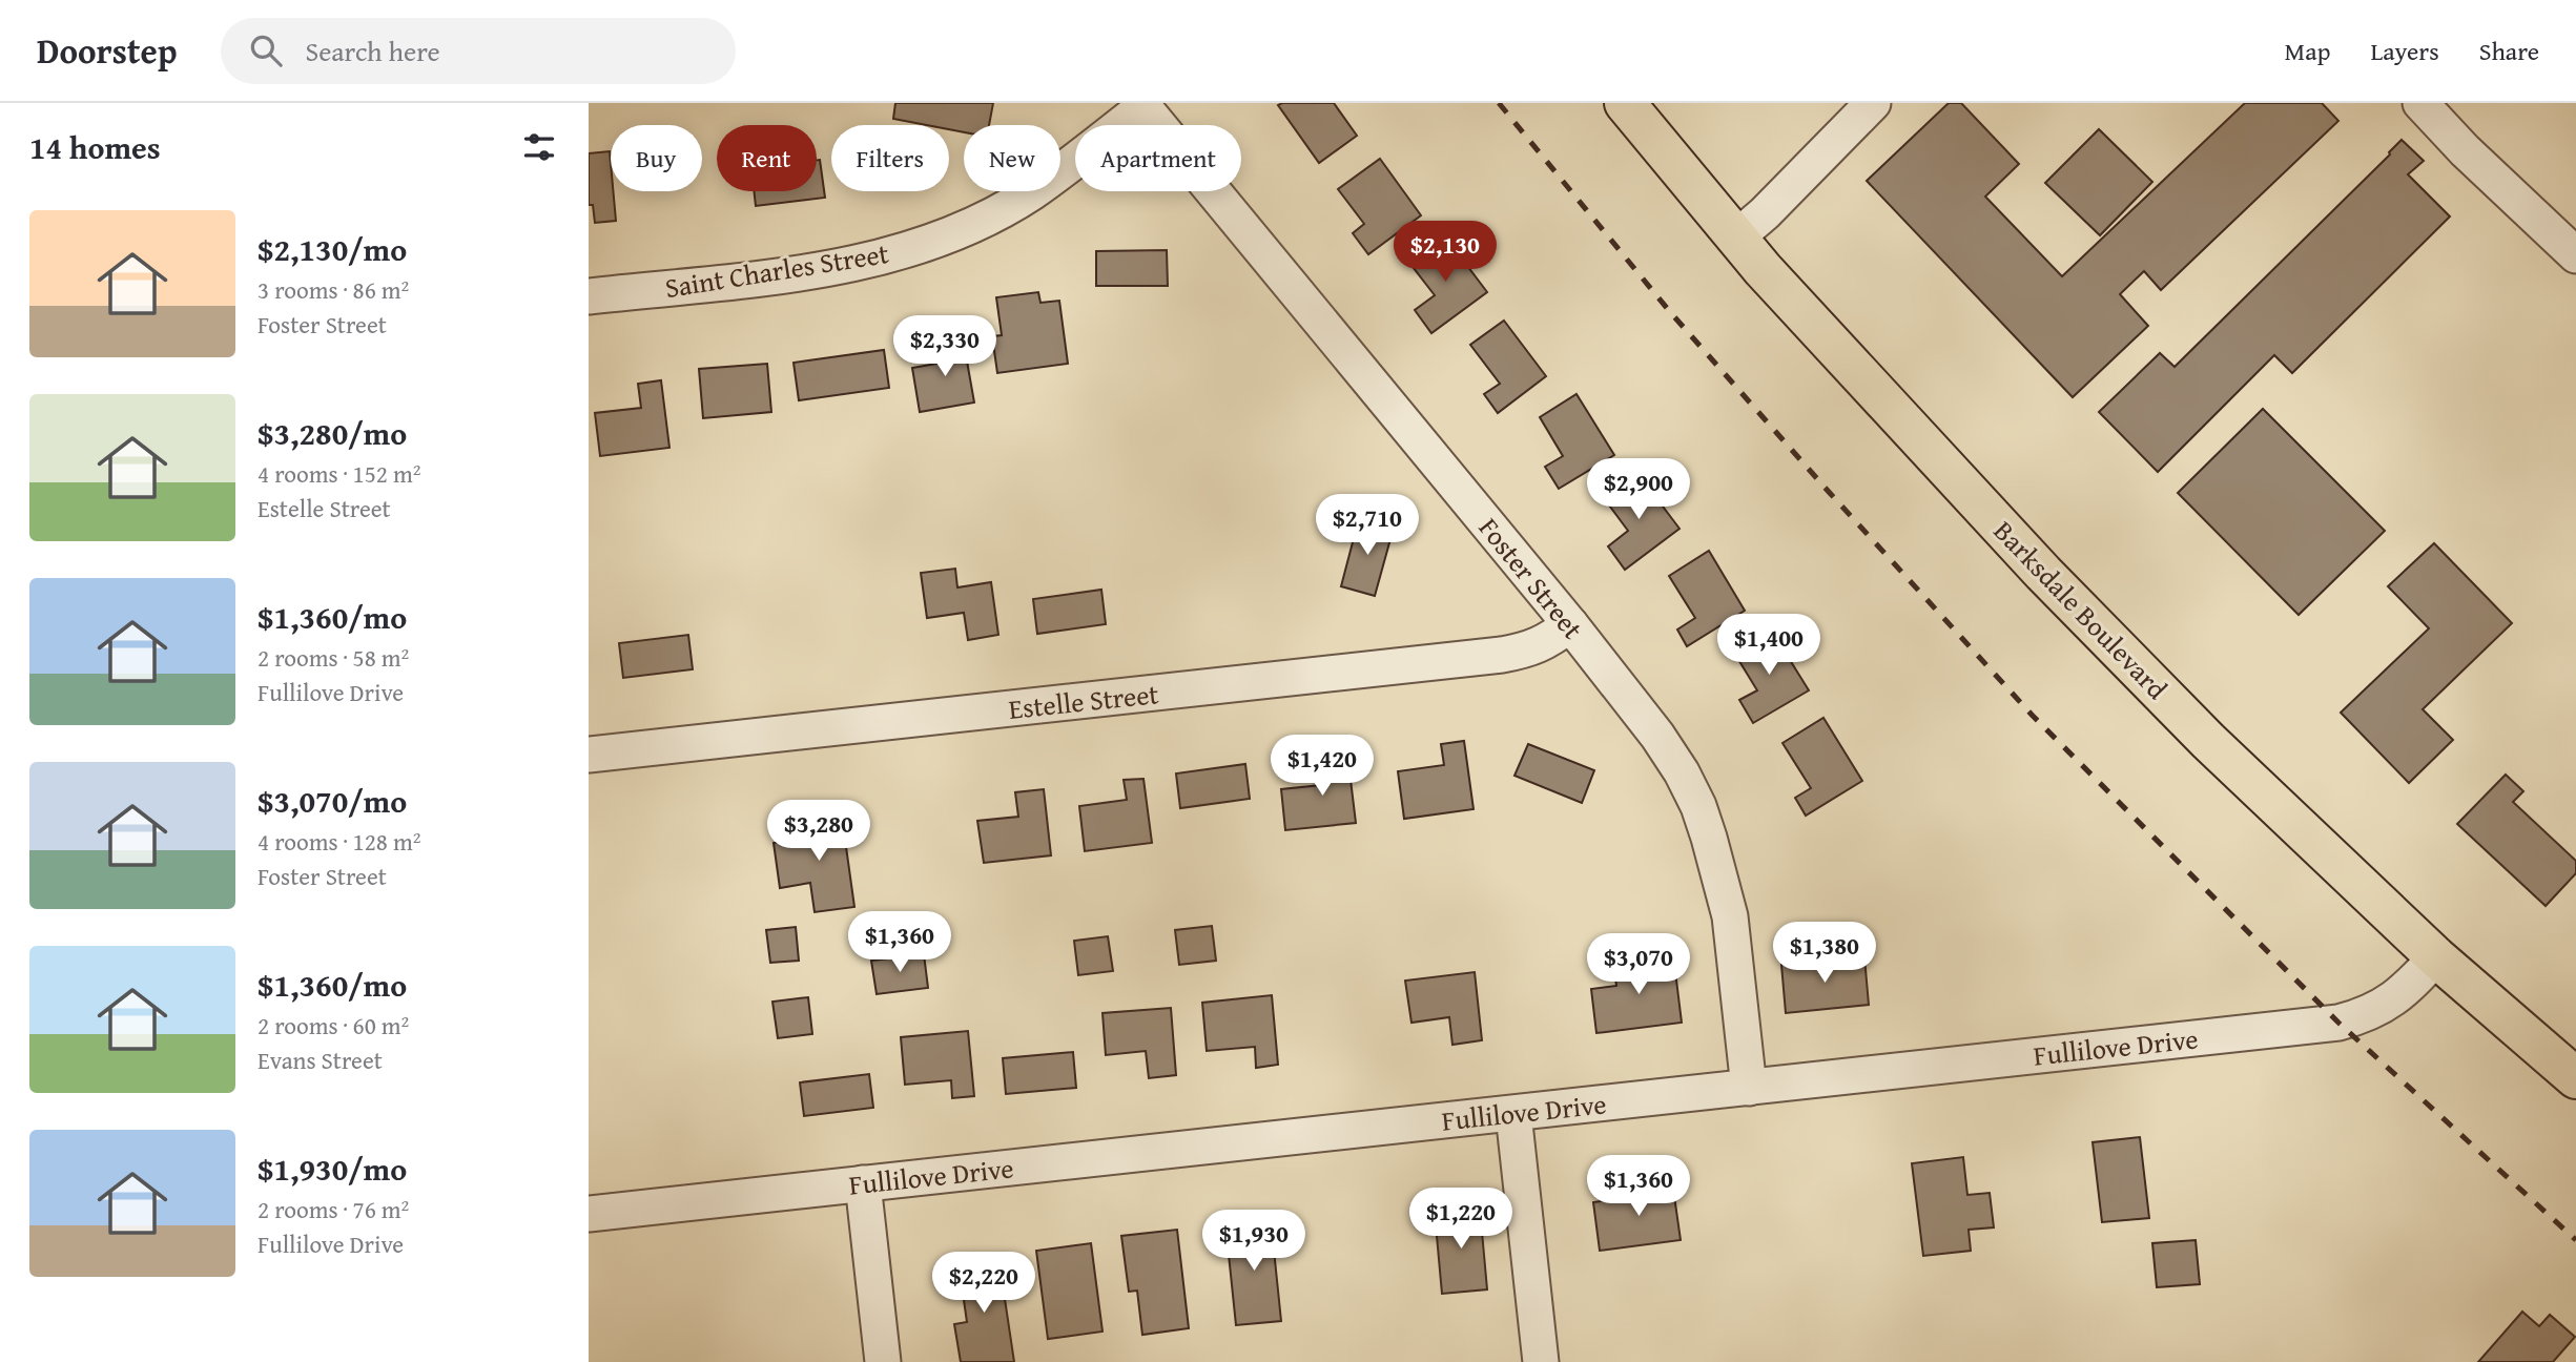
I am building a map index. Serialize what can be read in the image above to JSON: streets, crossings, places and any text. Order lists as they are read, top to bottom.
{
  "streets": {
    "main road": ["Barksdale Boulevard"],
    "street": [
      "Saint Charles Street",
      "Foster Street",
      "Estelle Street",
      "Fullilove Drive"
    ]
  },
  "crossings": [
    ["Saint Charles Street", "Foster Street"],
    ["Foster Street", "Estelle Street"],
    ["Foster Street", "Fullilove Drive"],
    ["Barksdale Boulevard", "Fullilove Drive"]
  ],
  "page": {
    "header": "Doorstep",
    "search": "Search here",
    "nav": ["Map", "Layers", "Share"],
    "heading": "14 homes",
    "chip": [
      "Buy",
      "Rent",
      "Filters",
      "New",
      "Apartment"
    ],
    "list": [
      {
        "name": "$2,130/mo",
        "note": "3 rooms · 86 m² · Foster Street"
      },
      {
        "name": "$3,280/mo",
        "note": "4 rooms · 152 m² · Estelle Street"
      },
      {
        "name": "$1,360/mo",
        "note": "2 rooms · 58 m² · Fullilove Drive"
      },
      {
        "name": "$3,070/mo",
        "note": "4 rooms · 128 m² · Foster Street"
      },
      {
        "name": "$1,360/mo",
        "note": "2 rooms · 60 m² · Evans Street"
      },
      {
        "name": "$1,930/mo",
        "note": "2 rooms · 76 m² · Fullilove Drive"
      }
    ],
    "price": [
      "$2,130",
      "$2,330",
      "$2,900",
      "$2,710",
      "$1,400",
      "$1,420",
      "$3,280",
      "$1,360",
      "$1,380",
      "$3,070",
      "$1,360",
      "$1,220",
      "$1,930",
      "$2,220"
    ]
  }
}
